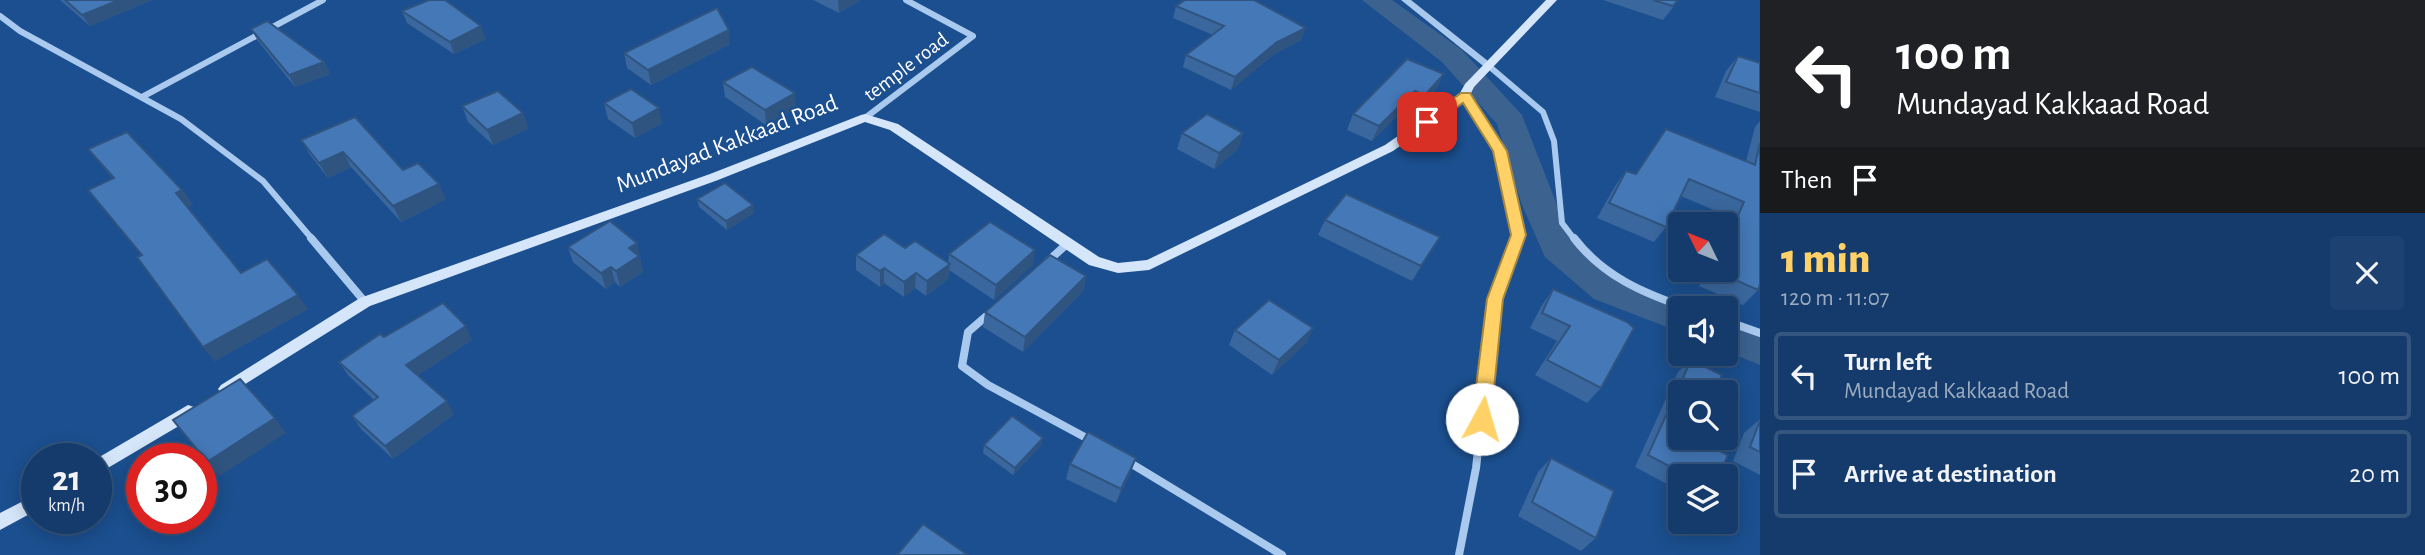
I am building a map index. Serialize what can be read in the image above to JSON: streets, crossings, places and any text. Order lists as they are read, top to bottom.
{
  "streets": {
    "main road": ["Mundayad Kakkaad Road"],
    "street": ["temple road"]
  },
  "crossings": [
    ["temple road", "Mundayad Kakkaad Road"]
  ],
  "north": "top left",
  "page": {
    "turn": ["100 m", "Mundayad Kakkaad Road"],
    "then": "Then",
    "heading": ["1 min", "120 m · 11:07"],
    "list": [
      {
        "name": "Turn left",
        "note": "Mundayad Kakkaad Road",
        "value": "100 m"
      },
      {
        "name": "Arrive at destination",
        "value": "20 m"
      }
    ],
    "speed": "21 km/h",
    "limit": "30"
  }
}
